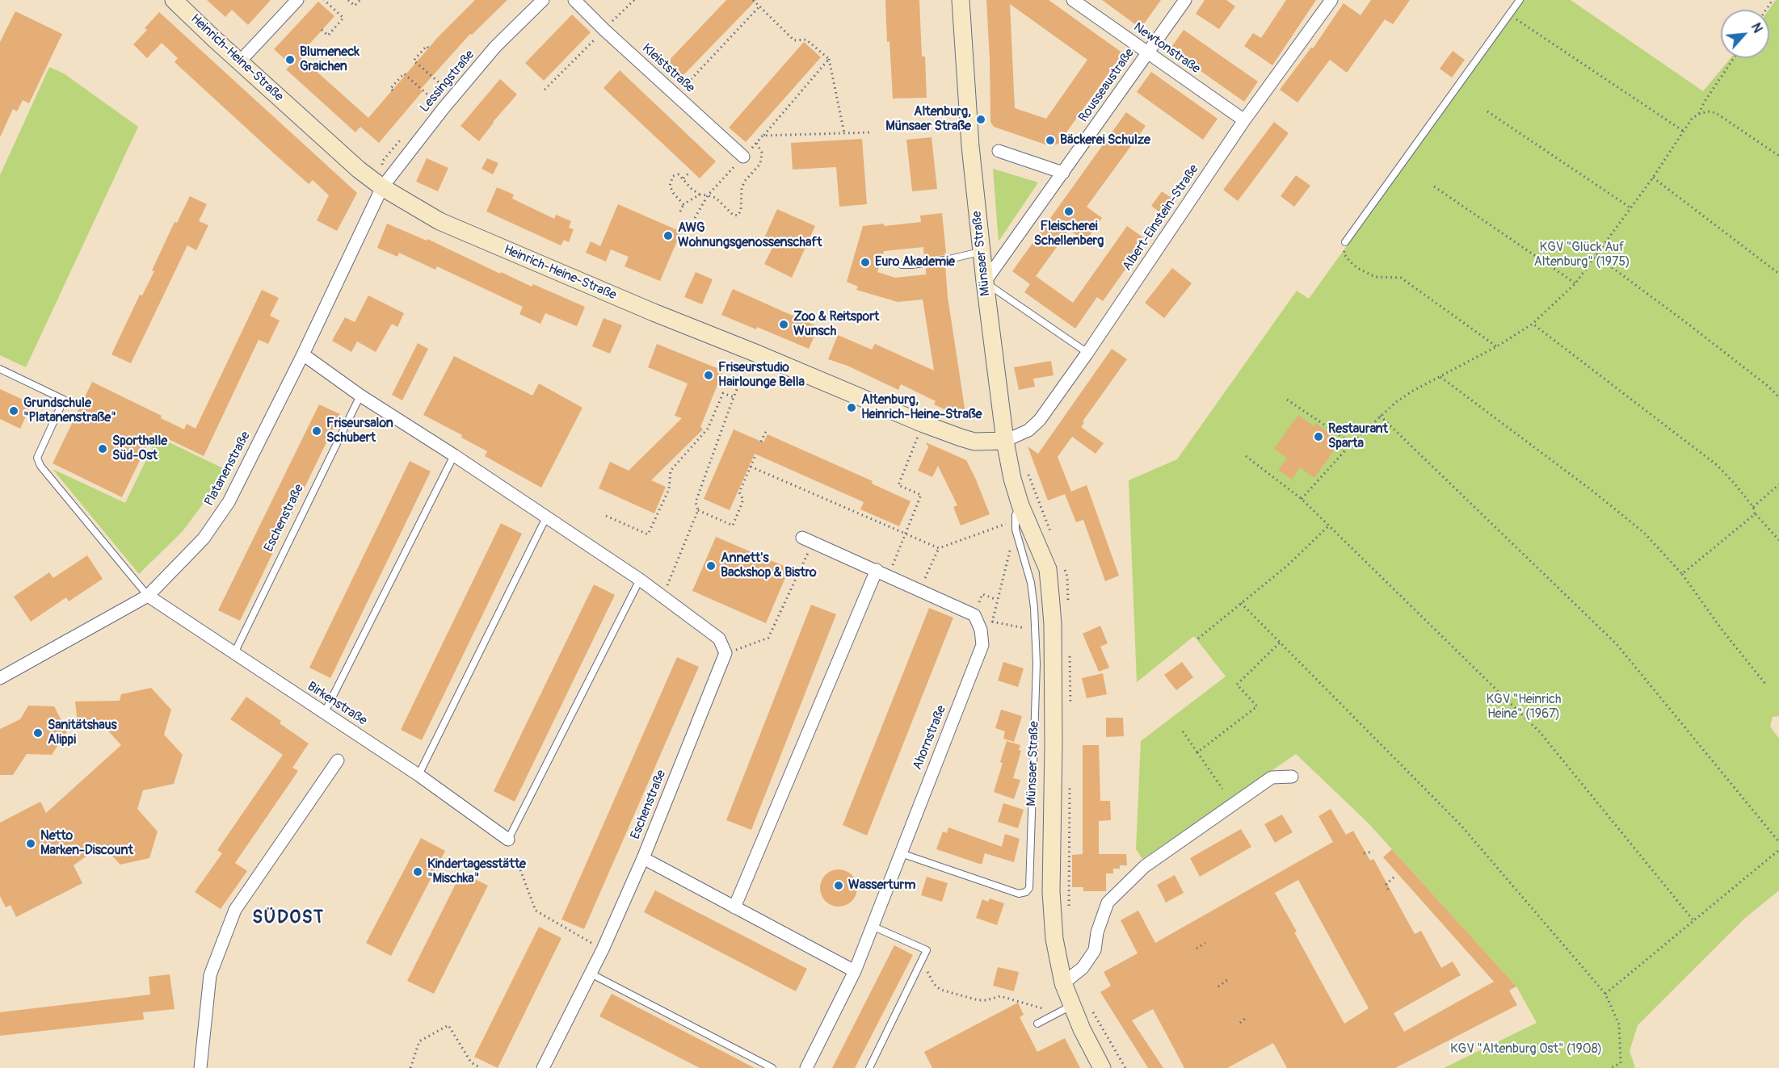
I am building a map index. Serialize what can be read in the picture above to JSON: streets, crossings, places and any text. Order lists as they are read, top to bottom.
{
  "streets": {
    "street": [
      "Newtonstraße",
      "Heinrich-Heine-Straße",
      "Kleiststraße",
      "Lessingstraße",
      "Rousseaustraße",
      "Albert-Einstein-Straße",
      "Münsaer Straße",
      "Platanenstraße",
      "Eschenstraße",
      "Birkenstraße",
      "Ahornstraße"
    ]
  },
  "crossings": [
    ["Newtonstraße", "Rousseaustraße"],
    ["Newtonstraße", "Albert-Einstein-Straße"],
    ["Heinrich-Heine-Straße", "Lessingstraße"],
    ["Heinrich-Heine-Straße", "Albert-Einstein-Straße"],
    ["Heinrich-Heine-Straße", "Münsaer Straße"],
    ["Heinrich-Heine-Straße", "Platanenstraße"],
    ["Lessingstraße", "Platanenstraße"],
    ["Rousseaustraße", "Münsaer Straße"],
    ["Albert-Einstein-Straße", "Münsaer Straße"],
    ["Münsaer Straße", "Ahornstraße"],
    ["Platanenstraße", "Birkenstraße"],
    ["Eschenstraße", "Birkenstraße"]
  ],
  "districts": ["SÜDOST"],
  "parks": ["KGV \"Glück Auf Altenburg\" (1975)", "KGV \"Heinrich Heine\" (1967)", "KGV \"Altenburg Ost\" (1908)"],
  "places": [
    "Blumeneck Graichen",
    "Altenburg, Münsaer Straße",
    "Bäckerei Schulze",
    "Fleischerei Schellenberg",
    "AWG Wohnungsgenossenschaft",
    "Euro Akademie",
    "Zoo & Reitsport Wunsch",
    "Friseurstudio Hairlounge Bella",
    "Altenburg, Heinrich-Heine-Straße",
    "Grundschule \"Platanenstraße\"",
    "Friseursalon Schubert",
    "Restaurant Sparta",
    "Sporthalle Süd-Ost",
    "Annett's Backshop & Bistro",
    "Sanitätshaus Alippi",
    "Netto Marken-Discount",
    "Kindertagesstätte \"Mischka\"",
    "Wasserturm"
  ],
  "north": "top right"
}
